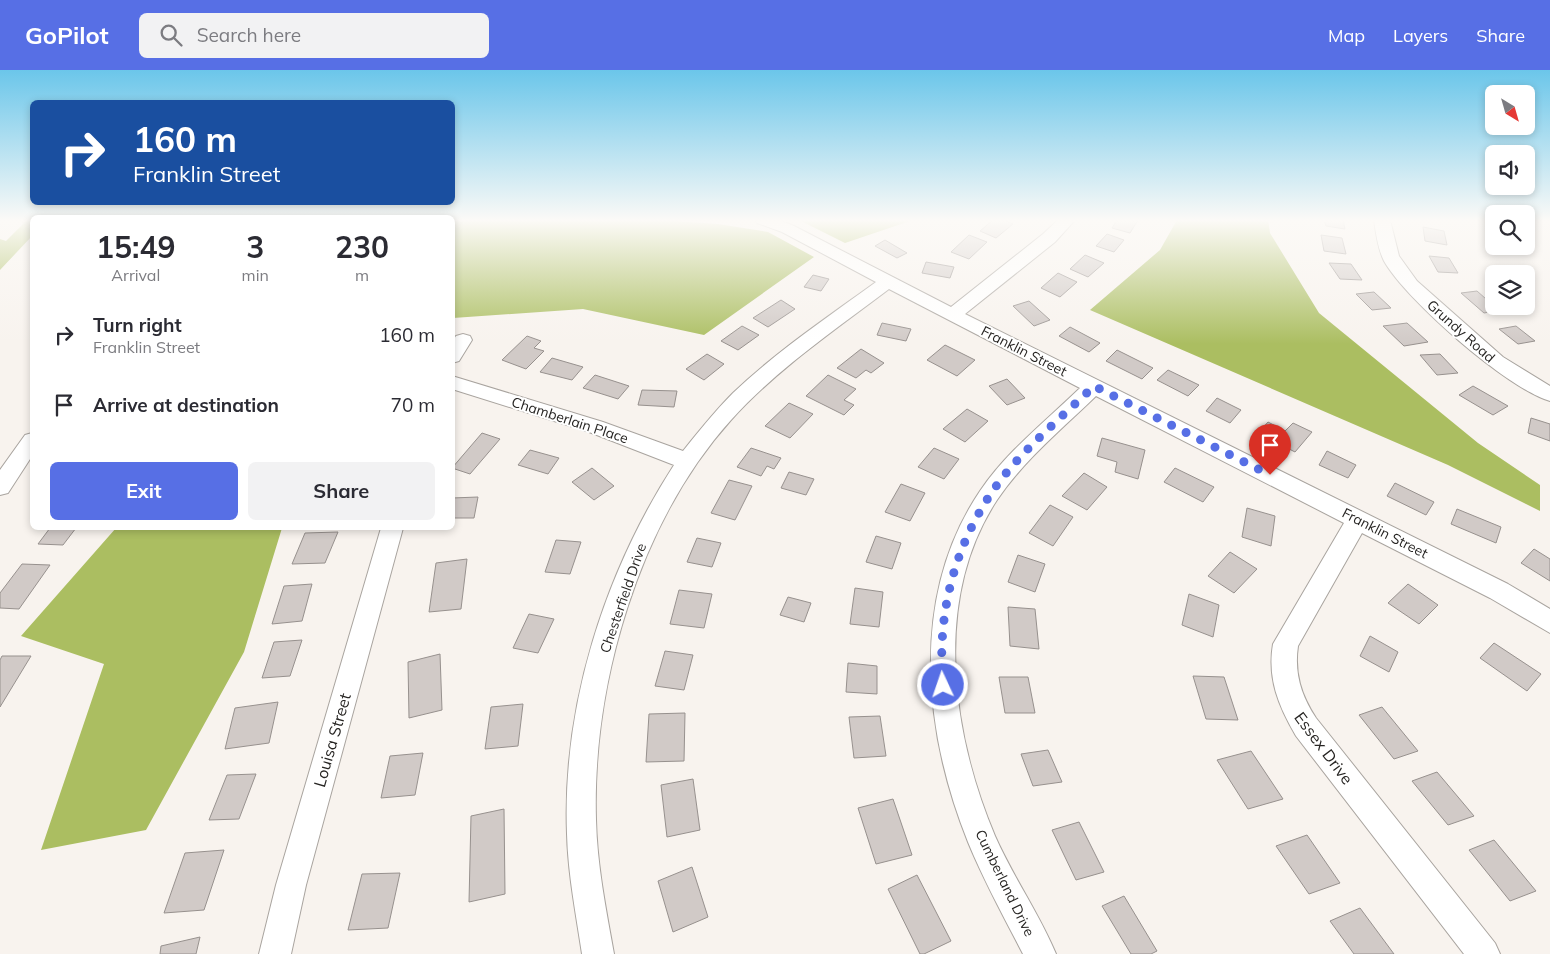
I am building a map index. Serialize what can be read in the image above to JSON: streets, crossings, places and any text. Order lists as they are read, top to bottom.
{
  "streets": {
    "street": [
      "Grundy Road",
      "Franklin Street",
      "Chamberlain Place",
      "Chesterfield Drive",
      "Louisa Street",
      "Essex Drive",
      "Cumberland Drive"
    ]
  },
  "crossings": [
    ["Franklin Street", "Chesterfield Drive"],
    ["Franklin Street", "Essex Drive"],
    ["Franklin Street", "Cumberland Drive"],
    ["Chamberlain Place", "Chesterfield Drive"]
  ],
  "north": "bottom right",
  "page": {
    "header": "GoPilot",
    "search": "Search here",
    "nav": ["Map", "Layers", "Share"],
    "turn": ["160 m", "Franklin Street"],
    "eta": [
      "15:49",
      "Arrival",
      "3",
      "min",
      "230",
      "m"
    ],
    "list": [
      {
        "name": "Turn right",
        "note": "Franklin Street",
        "value": "160 m"
      },
      {
        "name": "Arrive at destination",
        "value": "70 m"
      }
    ],
    "buttons": ["Exit", "Share"]
  }
}
